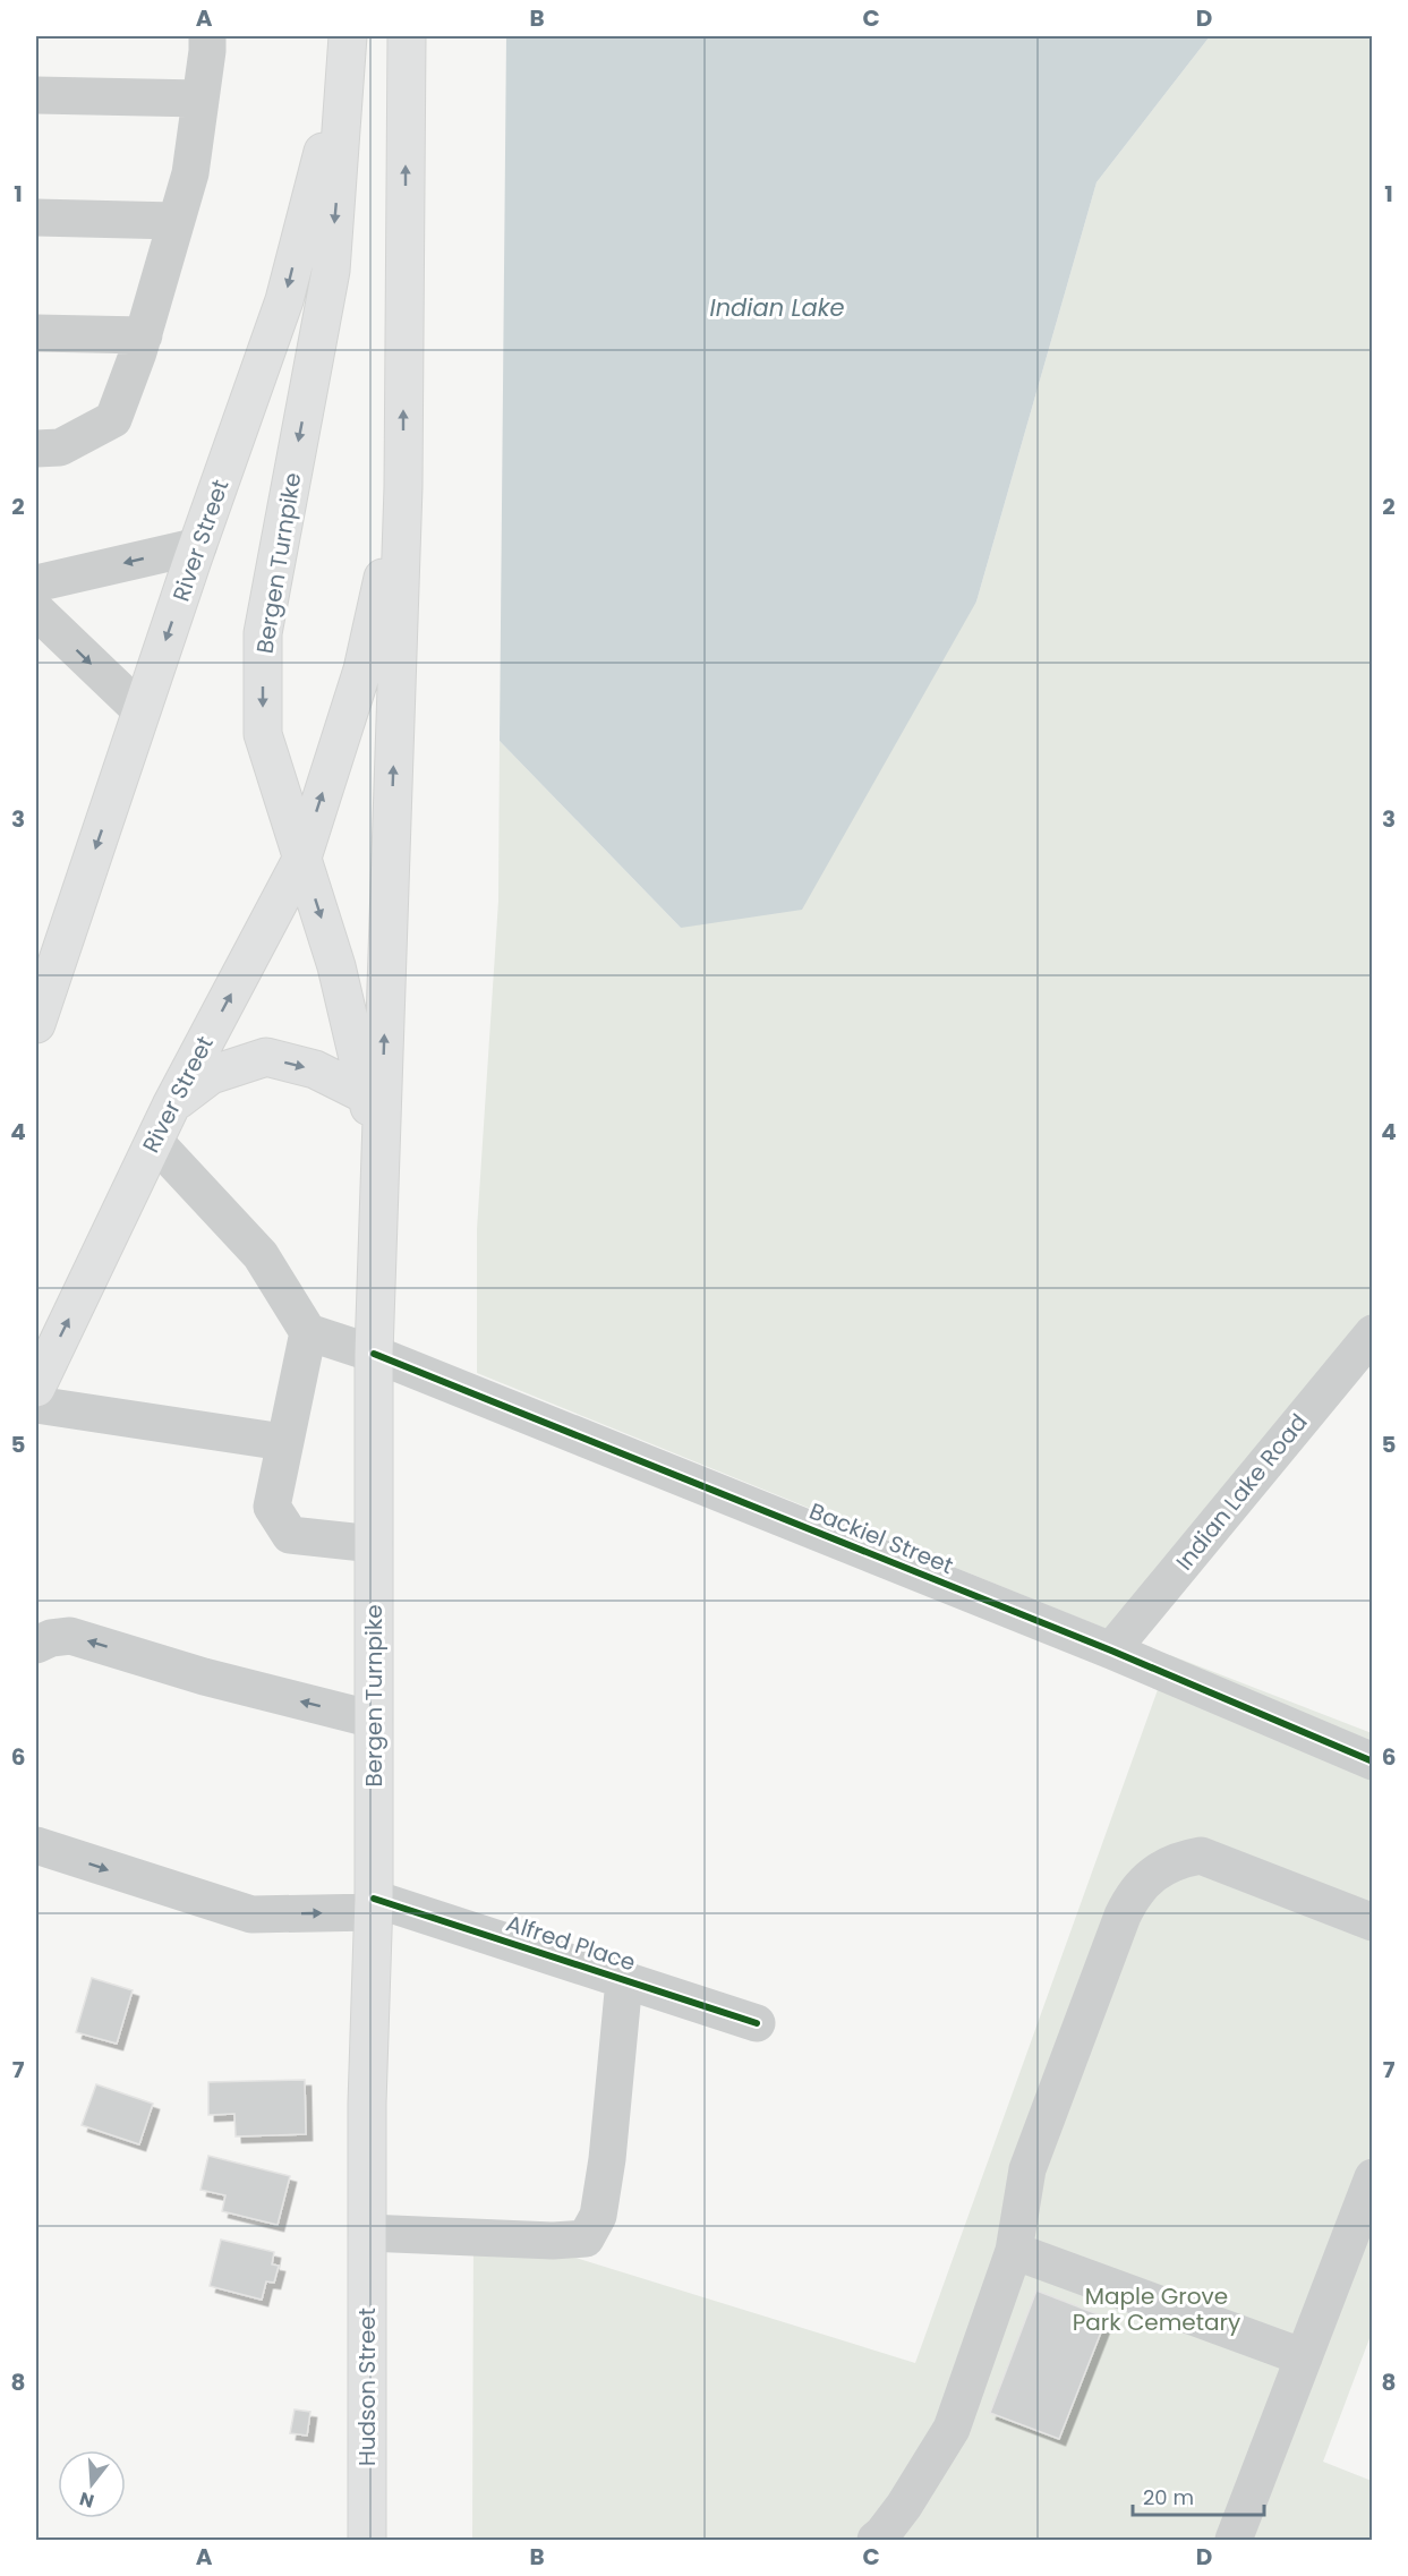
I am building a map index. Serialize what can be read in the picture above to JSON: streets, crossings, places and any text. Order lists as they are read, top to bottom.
{
  "streets": {
    "main road": ["River Street", "Bergen Turnpike", "Hudson Street"],
    "street": ["Indian Lake Road", "Backiel Street", "Alfred Place"]
  },
  "crossings": [
    ["River Street", "Bergen Turnpike"],
    ["Bergen Turnpike", "Backiel Street"],
    ["Bergen Turnpike", "Alfred Place"],
    ["Bergen Turnpike", "Hudson Street"],
    ["Indian Lake Road", "Backiel Street"]
  ],
  "water": ["Indian Lake"],
  "parks": ["Maple Grove Park Cemetary"],
  "scale_bar": "20 m",
  "north": "bottom",
  "grid": {
    "columns": [
      "A",
      "B",
      "C",
      "D"
    ],
    "rows": [
      "1",
      "2",
      "3",
      "4",
      "5",
      "6",
      "7",
      "8"
    ]
  }
}
